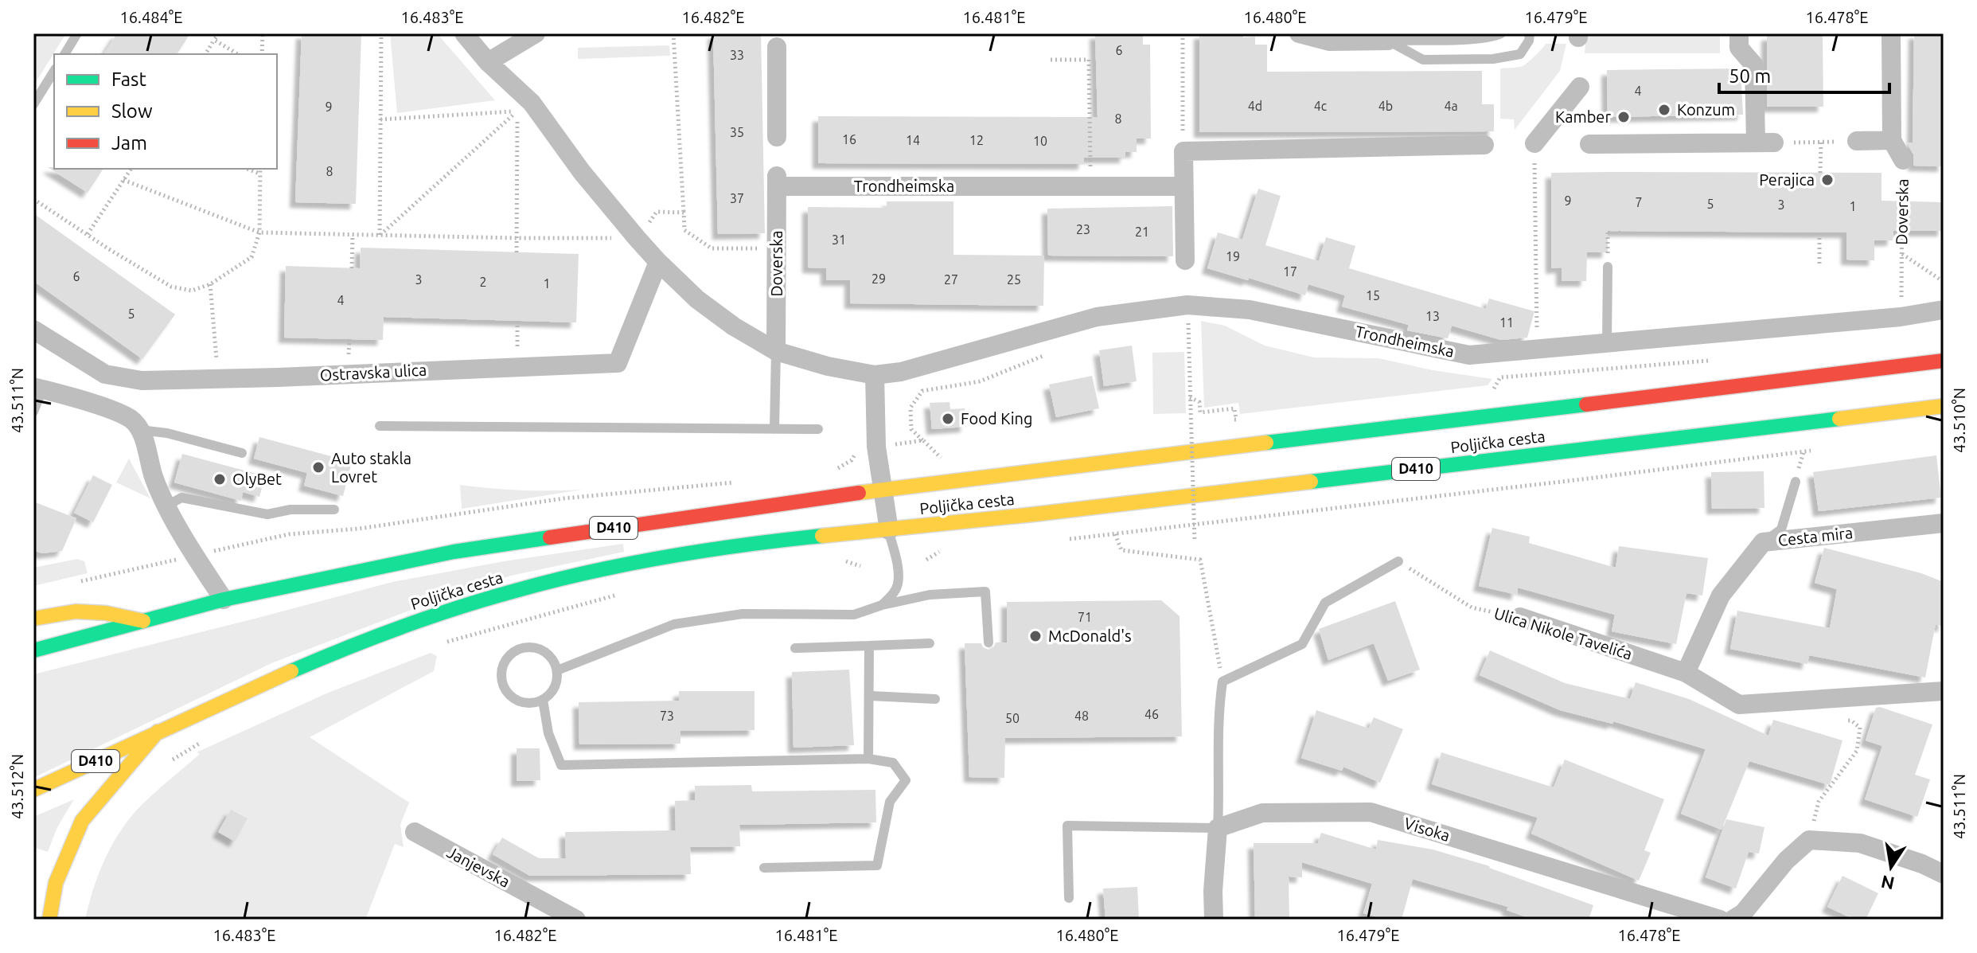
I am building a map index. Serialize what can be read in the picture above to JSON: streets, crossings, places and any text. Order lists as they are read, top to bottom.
{
  "streets": {
    "main road": ["Poljička cesta", "D410"],
    "street": [
      "Trondheimska",
      "Doverska",
      "Ostravska ulica",
      "Cesta mira",
      "Ulica Nikole Tavelića",
      "Visoka",
      "Janjevska"
    ]
  },
  "crossings": [
    ["Trondheimska", "Doverska"],
    ["Cesta mira", "Ulica Nikole Tavelića"]
  ],
  "places": [
    "Konzum",
    "Kamber",
    "Perajica",
    "Food King",
    "Auto stakla Lovret",
    "OlyBet",
    "McDonald's"
  ],
  "house_numbers": [
    "6",
    "33",
    "4",
    "4d",
    "4c",
    "4b",
    "4a",
    "9",
    "8",
    "35",
    "16",
    "14",
    "12",
    "10",
    "8",
    "37",
    "9",
    "7",
    "5",
    "3",
    "1",
    "23",
    "21",
    "31",
    "19",
    "17",
    "6",
    "29",
    "3",
    "27",
    "25",
    "2",
    "1",
    "15",
    "4",
    "5",
    "13",
    "11",
    "71",
    "46",
    "73",
    "48",
    "50"
  ],
  "legend": ["Fast", "Slow", "Jam"],
  "scale_bar": "50 m",
  "north": "bottom",
  "coordinates": [
    "16.484°E",
    "16.483°E",
    "16.482°E",
    "16.481°E",
    "16.480°E",
    "16.479°E",
    "16.478°E",
    "43.511°N",
    "43.510°N",
    "43.512°N"
  ]
}
